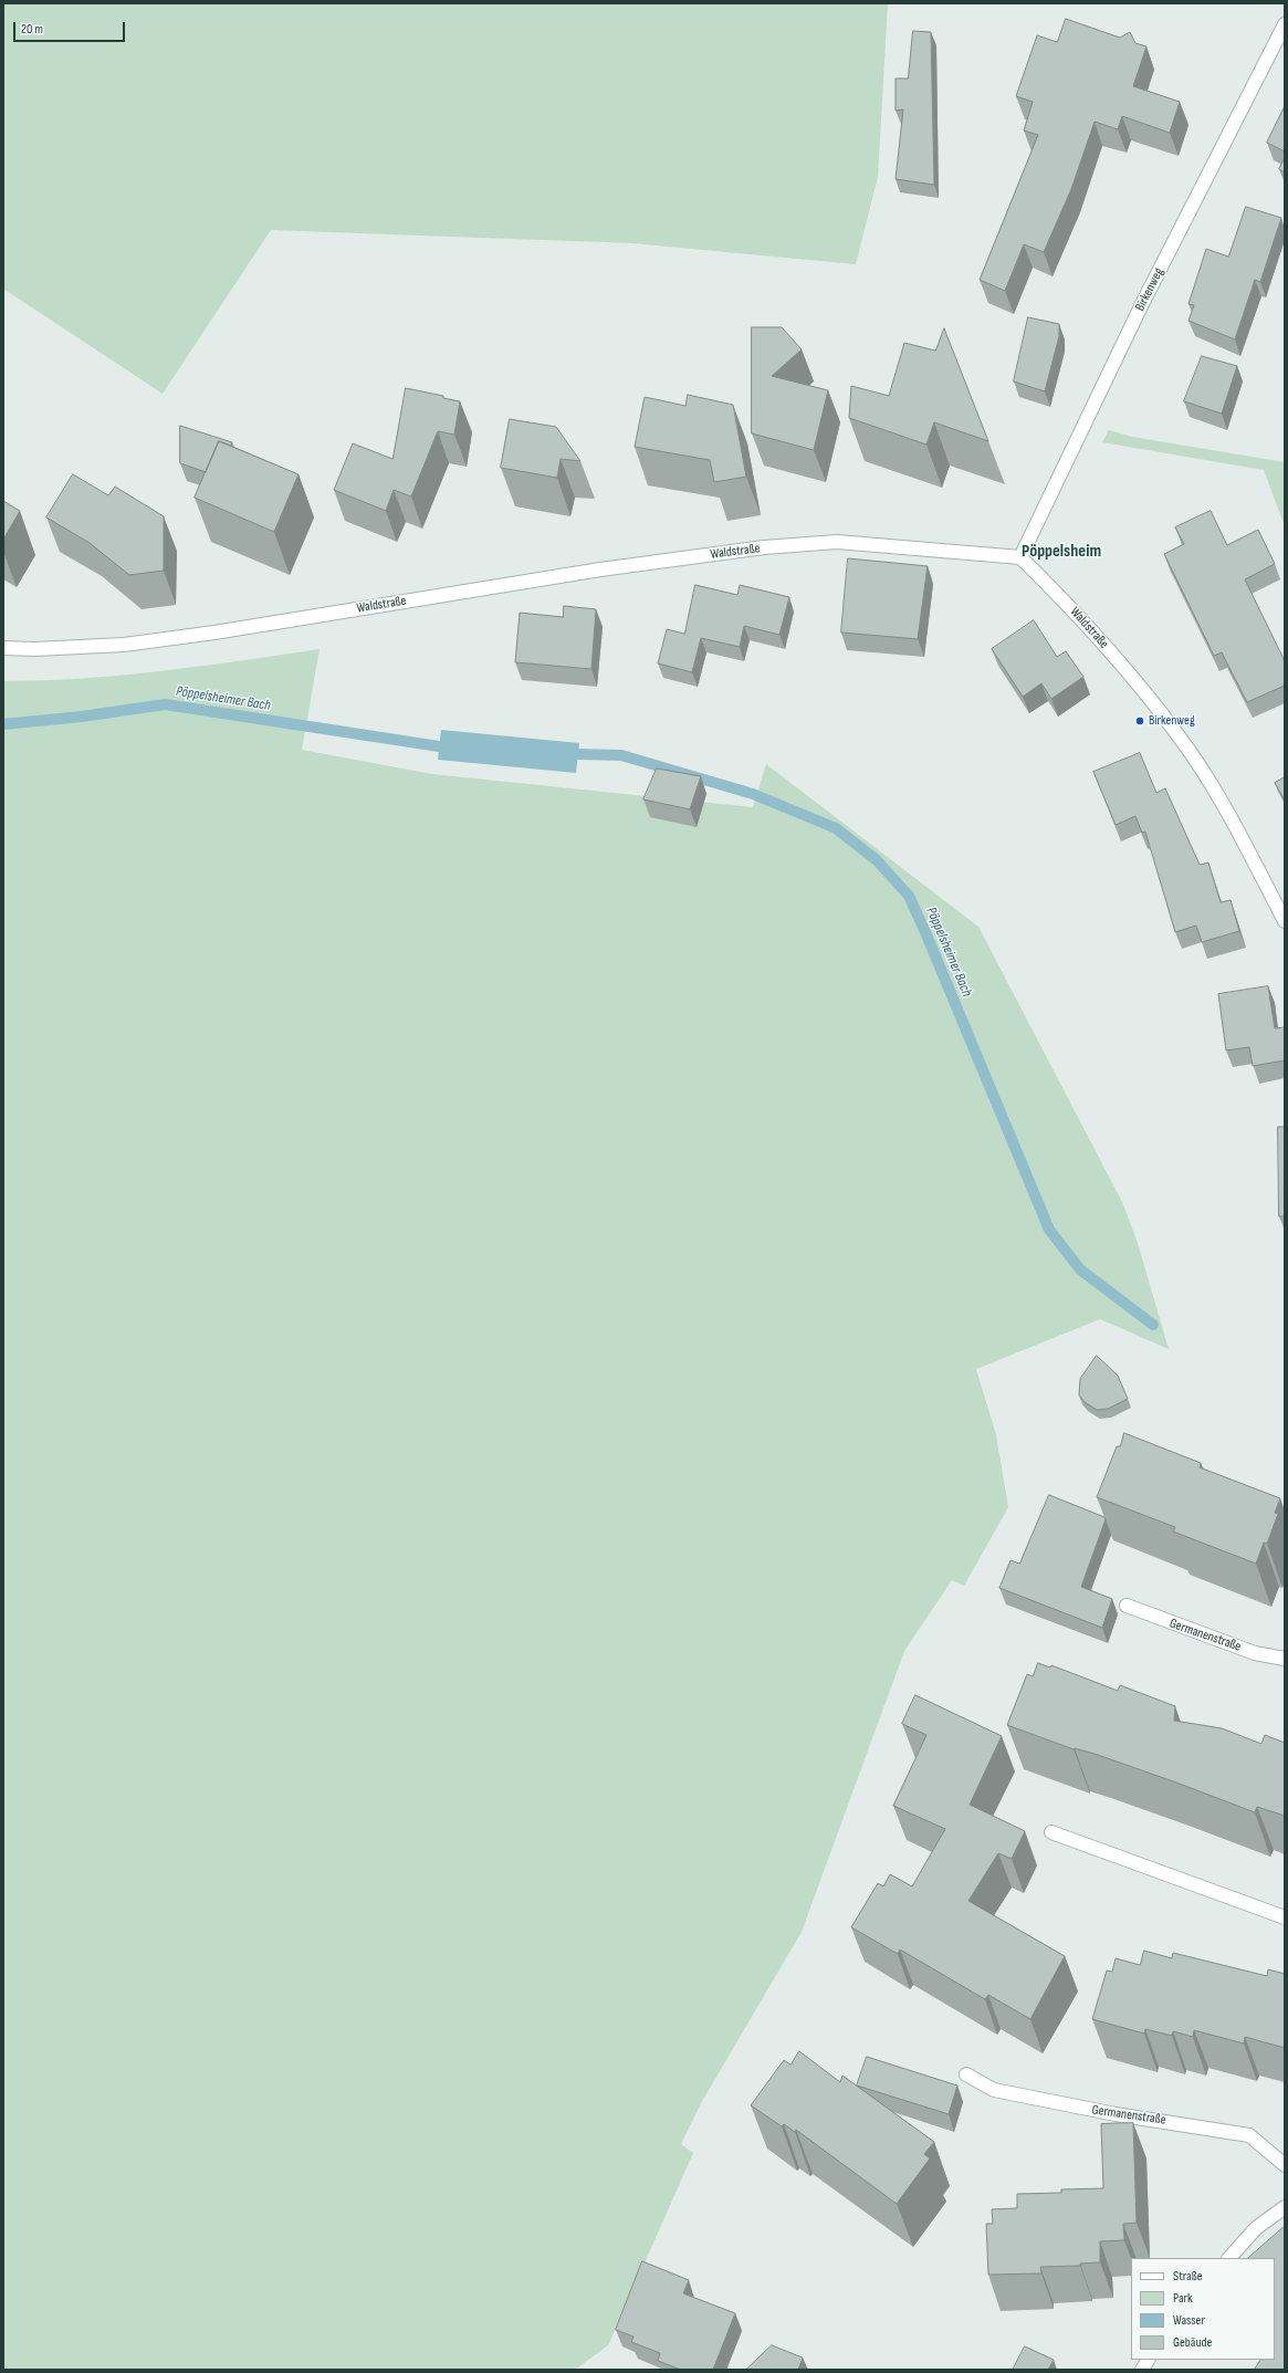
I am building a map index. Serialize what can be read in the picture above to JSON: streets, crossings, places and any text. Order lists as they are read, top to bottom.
{
  "streets": {
    "street": ["Birkenweg", "Waldstraße", "Germanenstraße"]
  },
  "crossings": [
    ["Birkenweg", "Waldstraße"]
  ],
  "districts": ["Pöppelsheim"],
  "water": ["Pöppelsheimer Bach"],
  "places": ["Birkenweg"],
  "legend": [
    "Straße",
    "Park",
    "Wasser",
    "Gebäude"
  ],
  "scale_bar": "20 m"
}
